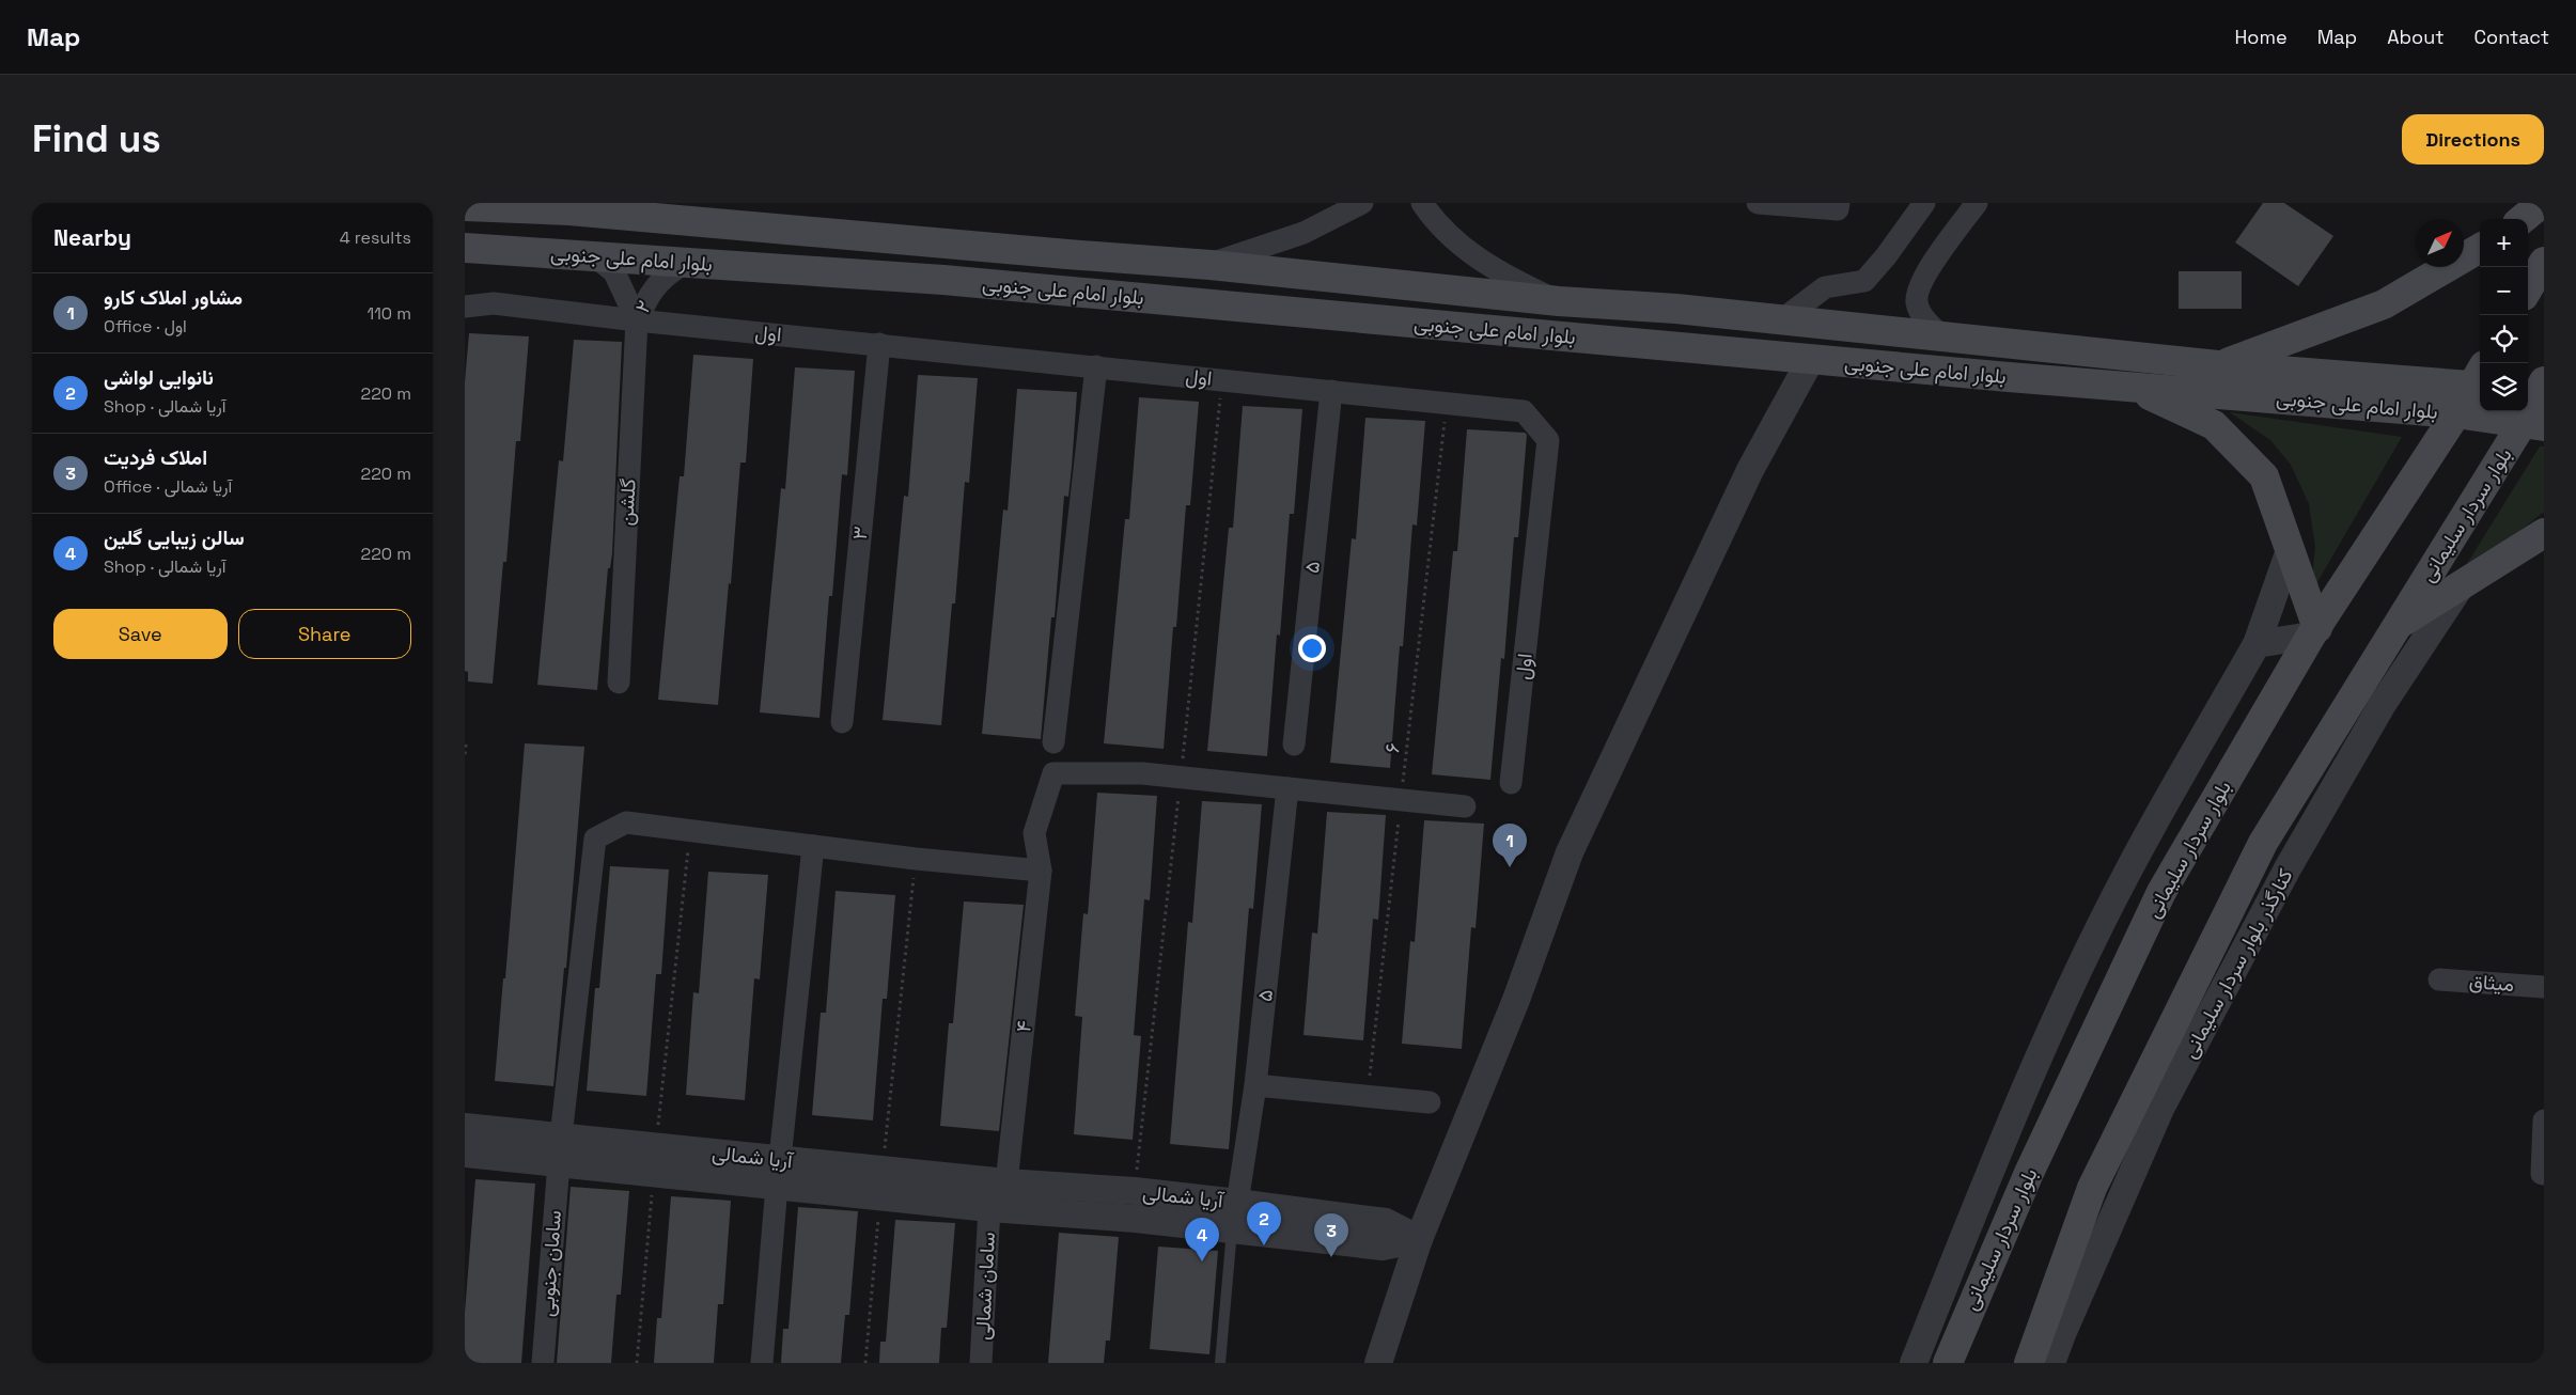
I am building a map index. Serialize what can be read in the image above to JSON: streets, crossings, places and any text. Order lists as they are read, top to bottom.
{
  "streets": {
    "main road": ["بلوار امام علی جنوبی", "بلوار سردار سلیمانی"],
    "street": [
      "۲",
      "اول",
      "گلشن",
      "۳",
      "۵",
      "کنارگذر بلوار سردار سلیمانی",
      "میثاق",
      "۴",
      "آریا شمالی",
      "سامان جنوبی",
      "سامان شمالی"
    ],
    "path": ["۶"]
  },
  "crossings": [
    ["بلوار امام علی جنوبی", "۲"],
    ["بلوار امام علی جنوبی", "بلوار سردار سلیمانی"],
    ["۲", "اول"],
    ["۲", "گلشن"],
    ["اول", "گلشن"],
    ["اول", "۳"],
    ["اول", "۵"],
    ["اول", "۶"],
    ["۵", "۴"],
    ["۵", "آریا شمالی"],
    ["۴", "آریا شمالی"],
    ["آریا شمالی", "سامان جنوبی"],
    ["آریا شمالی", "سامان شمالی"]
  ],
  "north": "top right",
  "page": {
    "header": "Map",
    "nav": [
      "Home",
      "Map",
      "About",
      "Contact"
    ],
    "buttons": [
      "Directions",
      ["Save", "Share"]
    ],
    "title": "Find us",
    "heading": ["Nearby", "4 results"],
    "map_buttons": ["+", "−"],
    "list": [
      {
        "mark": "1",
        "name": "مشاور املاک کارو",
        "note": "Office · اول",
        "value": "110 m"
      },
      {
        "mark": "2",
        "name": "نانوایی لواشی",
        "note": "Shop · آریا شمالی",
        "value": "220 m"
      },
      {
        "mark": "3",
        "name": "املاک فردیت",
        "note": "Office · آریا شمالی",
        "value": "220 m"
      },
      {
        "mark": "4",
        "name": "سالن زیبایی گلین",
        "note": "Shop · آریا شمالی",
        "value": "220 m"
      }
    ],
    "pins": [
      "1",
      "2",
      "3",
      "4"
    ]
  }
}
